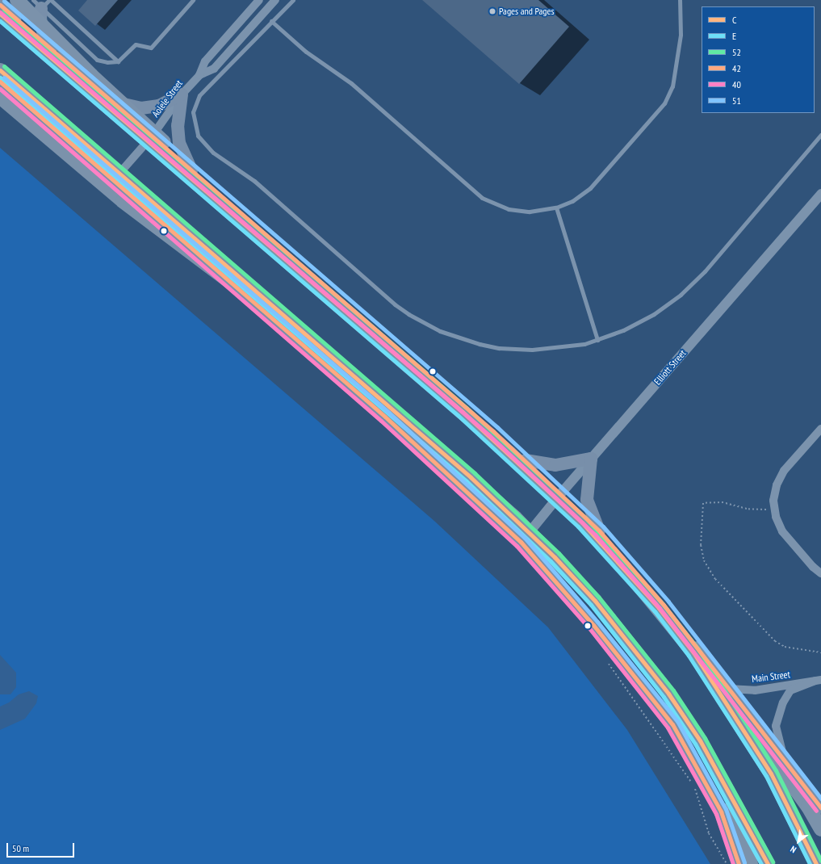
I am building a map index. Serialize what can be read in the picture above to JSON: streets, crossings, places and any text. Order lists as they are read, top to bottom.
{
  "streets": {
    "street": ["Aolele Street", "Elliott Street", "Main Street"]
  },
  "places": ["Pages and Pages"],
  "lines": [
    "transit line 51",
    "transit line 42",
    "transit line 52",
    "transit line 40",
    "transit line C",
    "transit line E"
  ],
  "legend": [
    "C",
    "E",
    "52",
    "42",
    "40",
    "51"
  ],
  "scale_bar": "50 m",
  "north": "bottom left"
}
